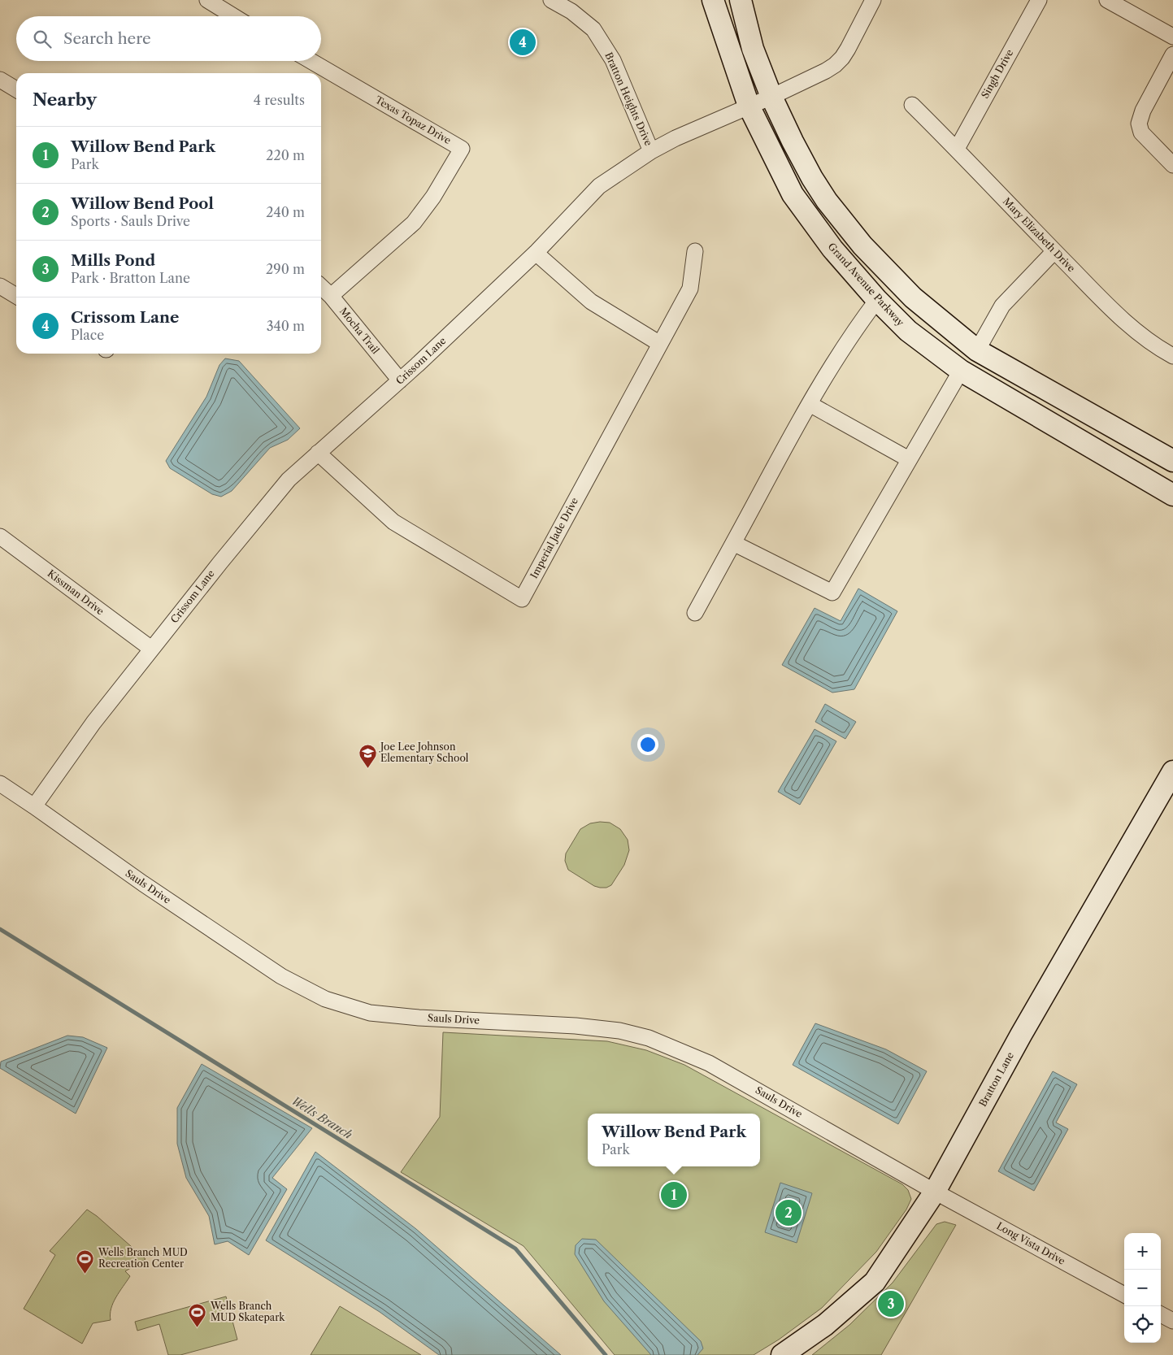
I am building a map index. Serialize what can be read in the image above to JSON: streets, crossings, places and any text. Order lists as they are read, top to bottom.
{
  "streets": {
    "street": [
      "Singh Drive",
      "Bratton Heights Drive",
      "Texas Topaz Drive",
      "Mary Elizabeth Drive",
      "Grand Avenue Parkway",
      "Mocha Trail",
      "Crissom Lane",
      "Imperial Jade Drive",
      "Kissman Drive",
      "Sauls Drive",
      "Bratton Lane",
      "Long Vista Drive"
    ]
  },
  "crossings": [
    ["Singh Drive", "Mary Elizabeth Drive"],
    ["Bratton Heights Drive", "Crissom Lane"],
    ["Texas Topaz Drive", "Mocha Trail"],
    ["Grand Avenue Parkway", "Crissom Lane"],
    ["Mocha Trail", "Crissom Lane"],
    ["Crissom Lane", "Imperial Jade Drive"],
    ["Crissom Lane", "Kissman Drive"],
    ["Crissom Lane", "Sauls Drive"],
    ["Sauls Drive", "Bratton Lane"],
    ["Sauls Drive", "Long Vista Drive"],
    ["Bratton Lane", "Long Vista Drive"]
  ],
  "water": ["Wells Branch"],
  "places": {
    "school or university": ["Joe Lee Johnson Elementary School"],
    "sports": ["Wells Branch MUD Recreation Center", "Wells Branch MUD Skatepark"]
  },
  "page": {
    "search": "Search here",
    "pins": [
      "4",
      "1",
      "2",
      "3"
    ],
    "heading": ["Nearby", "4 results"],
    "list": [
      {
        "mark": "1",
        "name": "Willow Bend Park",
        "note": "Park",
        "value": "220 m"
      },
      {
        "mark": "2",
        "name": "Willow Bend Pool",
        "note": "Sports · Sauls Drive",
        "value": "240 m"
      },
      {
        "mark": "3",
        "name": "Mills Pond",
        "note": "Park · Bratton Lane",
        "value": "290 m"
      },
      {
        "mark": "4",
        "name": "Crissom Lane",
        "note": "Place",
        "value": "340 m"
      }
    ],
    "popup": ["Willow Bend Park", "Park"],
    "map_buttons": ["+", "−"]
  }
}
